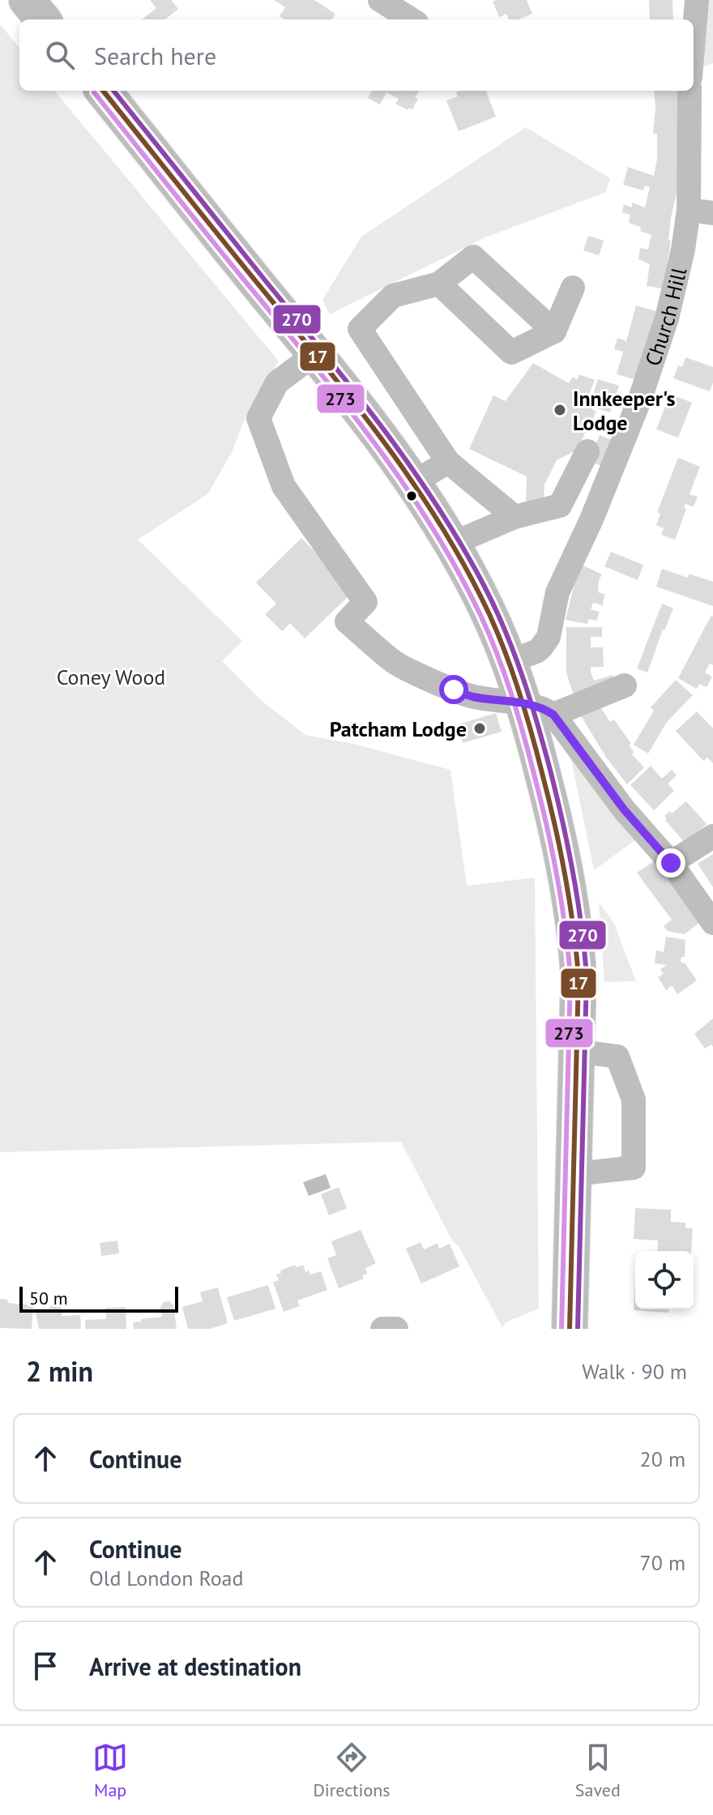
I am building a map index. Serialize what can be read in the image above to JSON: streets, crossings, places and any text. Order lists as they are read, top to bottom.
{
  "streets": {
    "street": ["Church Hill"]
  },
  "parks": ["Coney Wood"],
  "places": ["Innkeeper's Lodge", "Patcham Lodge"],
  "lines": ["transit line 17", "transit line 270", "transit line 273"],
  "scale_bar": "50 m",
  "page": {
    "search": "Search here",
    "scale": "50 m",
    "heading": ["2 min", "Walk · 90 m"],
    "list": [
      ["Continue", "20 m"],
      ["Continue", "Old London Road", "70 m"],
      "Arrive at destination"
    ],
    "nav": ["Map", "Directions", "Saved"]
  }
}
